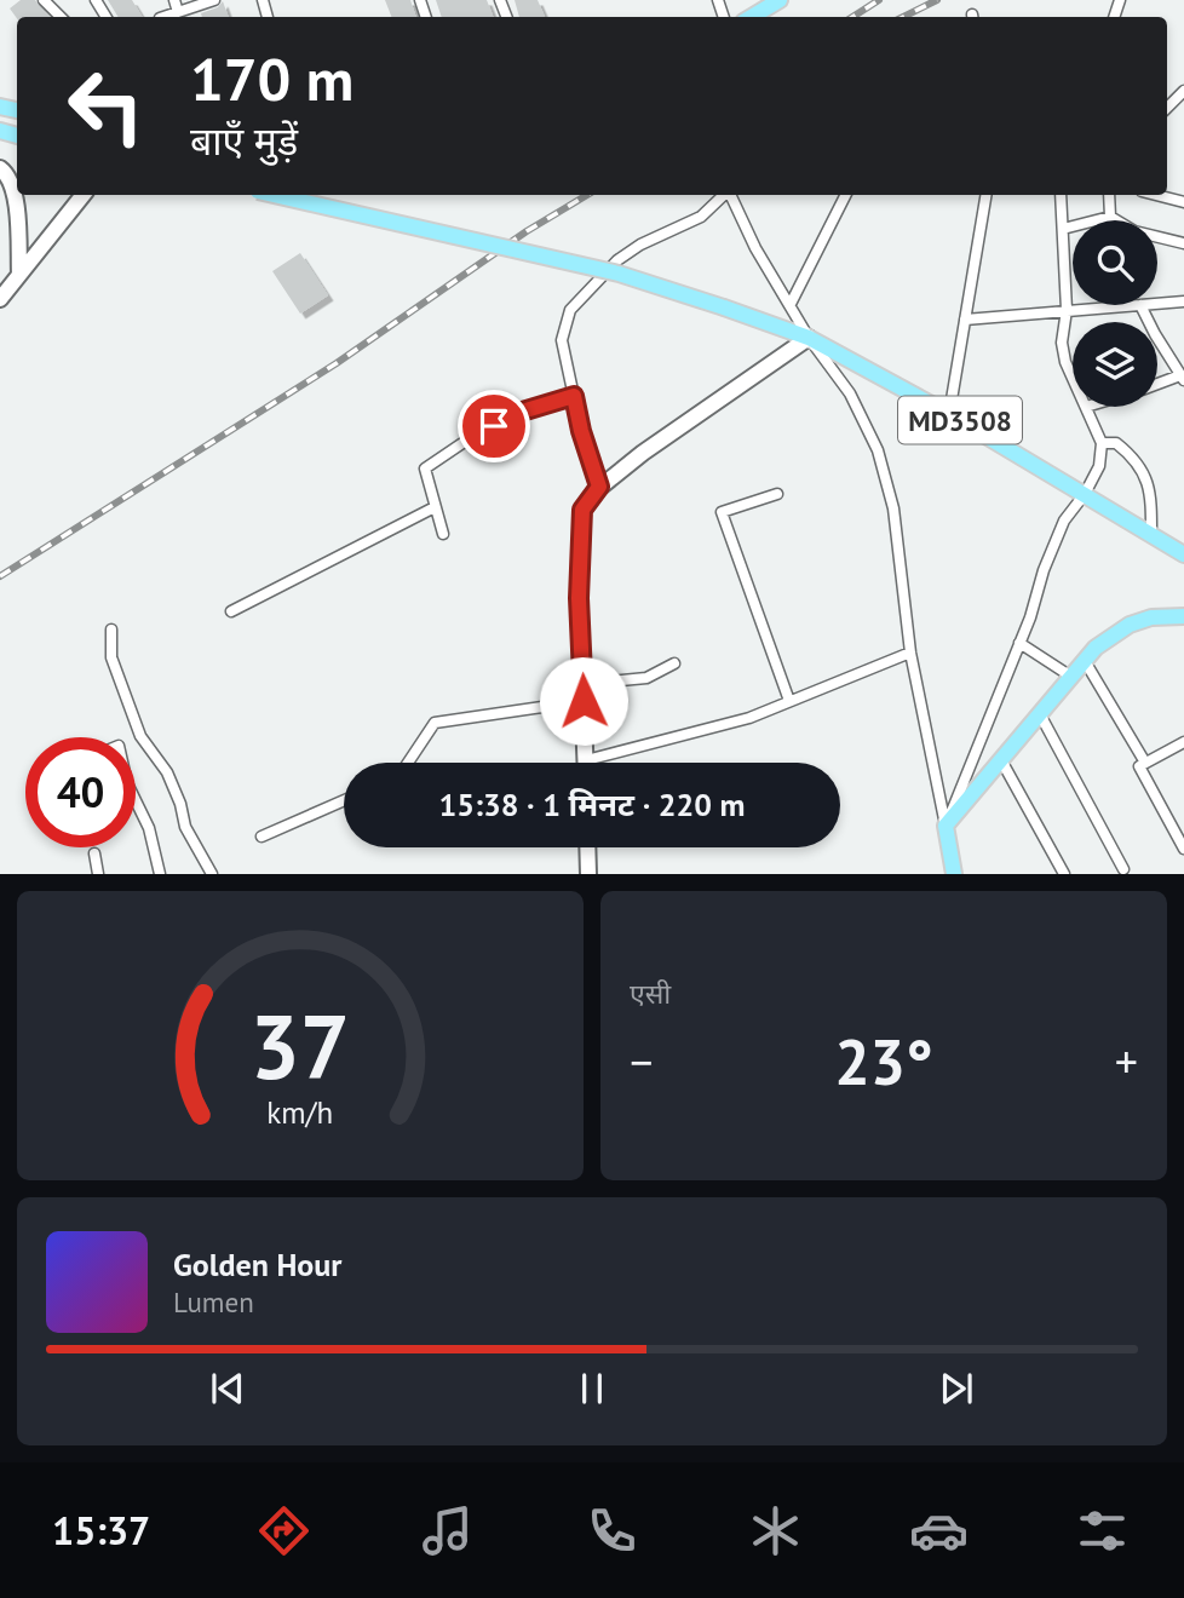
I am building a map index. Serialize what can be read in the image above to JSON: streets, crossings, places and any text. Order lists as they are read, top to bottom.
{
  "streets": {
    "main road": ["MD3508"]
  },
  "page": {
    "turn": ["170 m", "बाएँ मुड़ें"],
    "limit": "40",
    "trip": "15:38 · 1 मिनट · 220 m",
    "tile": "एसी",
    "heat": ["−", "23°", "+"],
    "song": ["Golden Hour", "Lumen"],
    "tabs": "15:37",
    "gauge": ["37", "km/h"]
  }
}
